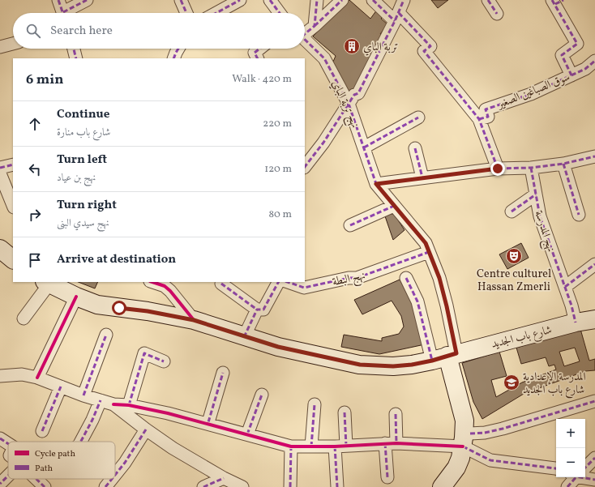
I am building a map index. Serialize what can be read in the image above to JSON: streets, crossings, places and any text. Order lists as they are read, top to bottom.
{
  "streets": {
    "main road": ["شارع باب الجديد"],
    "street": [
      "سوق الصباغين الصغير",
      "نهج تربة الباي",
      "نهج المدرسة",
      "نهج البطة"
    ]
  },
  "crossings": [
    ["نهج المدرسة", "شارع باب الجديد"]
  ],
  "places": {
    "building": ["تربة الباي"],
    "theatre": ["Centre culturel Hassan Zmerli"],
    "school or university": ["المدرسة الإعدادية شارع باب الجديد"]
  },
  "legend": ["Cycle path", "Path"],
  "page": {
    "search": "Search here",
    "heading": ["6 min", "Walk · 420 m"],
    "list": [
      ["Continue", "شارع باب منارة", "220 m"],
      ["Turn left", "نهج بن عياد", "120 m"],
      ["Turn right", "نهج سيدي البنى", "80 m"],
      "Arrive at destination"
    ],
    "map_buttons": ["+", "−"]
  }
}
